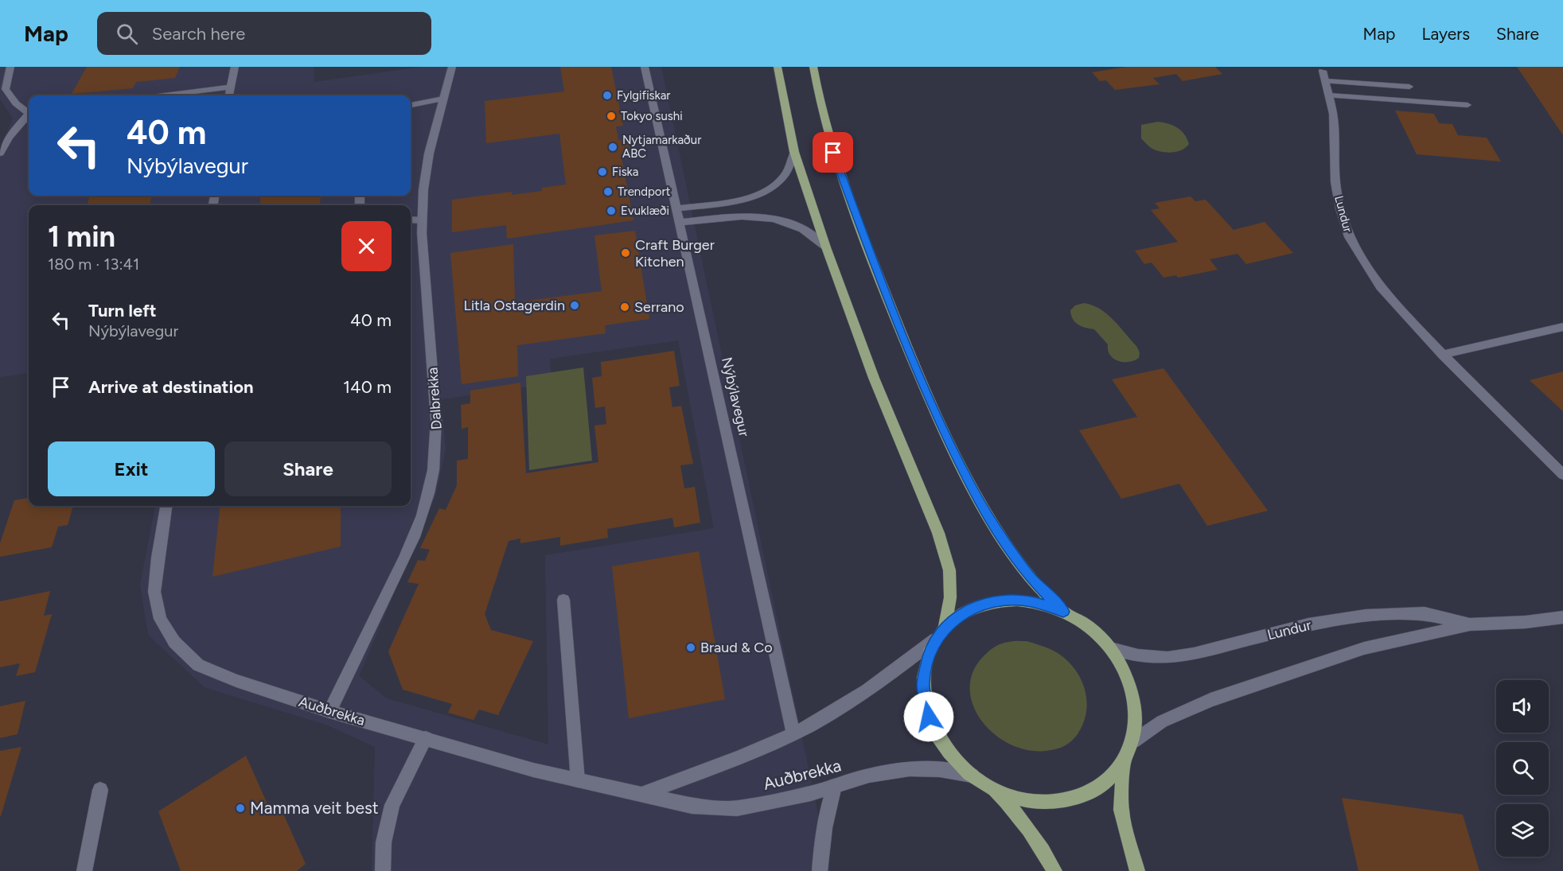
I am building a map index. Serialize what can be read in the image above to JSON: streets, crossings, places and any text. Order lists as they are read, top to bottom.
{
  "streets": {
    "street": [
      "Lundur",
      "Nýbýlavegur",
      "Dalbrekka",
      "Auðbrekka"
    ]
  },
  "crossings": [
    ["Dalbrekka", "Auðbrekka"]
  ],
  "places": [
    "Fylgifiskar",
    "Tokyo sushi",
    "Nytjamarkaður ABC",
    "Fiska",
    "Trendport",
    "Evuklæði",
    "Craft Burger Kitchen",
    "Litla Ostagerdin",
    "Serrano",
    "Braud & Co",
    "Mamma veit best"
  ],
  "page": {
    "header": "Map",
    "search": "Search here",
    "nav": ["Map", "Layers", "Share"],
    "turn": ["40 m", "Nýbýlavegur"],
    "heading": ["1 min", "180 m · 13:41"],
    "list": [
      {
        "name": "Turn left",
        "note": "Nýbýlavegur",
        "value": "40 m"
      },
      {
        "name": "Arrive at destination",
        "value": "140 m"
      }
    ],
    "buttons": ["Exit", "Share"]
  }
}
